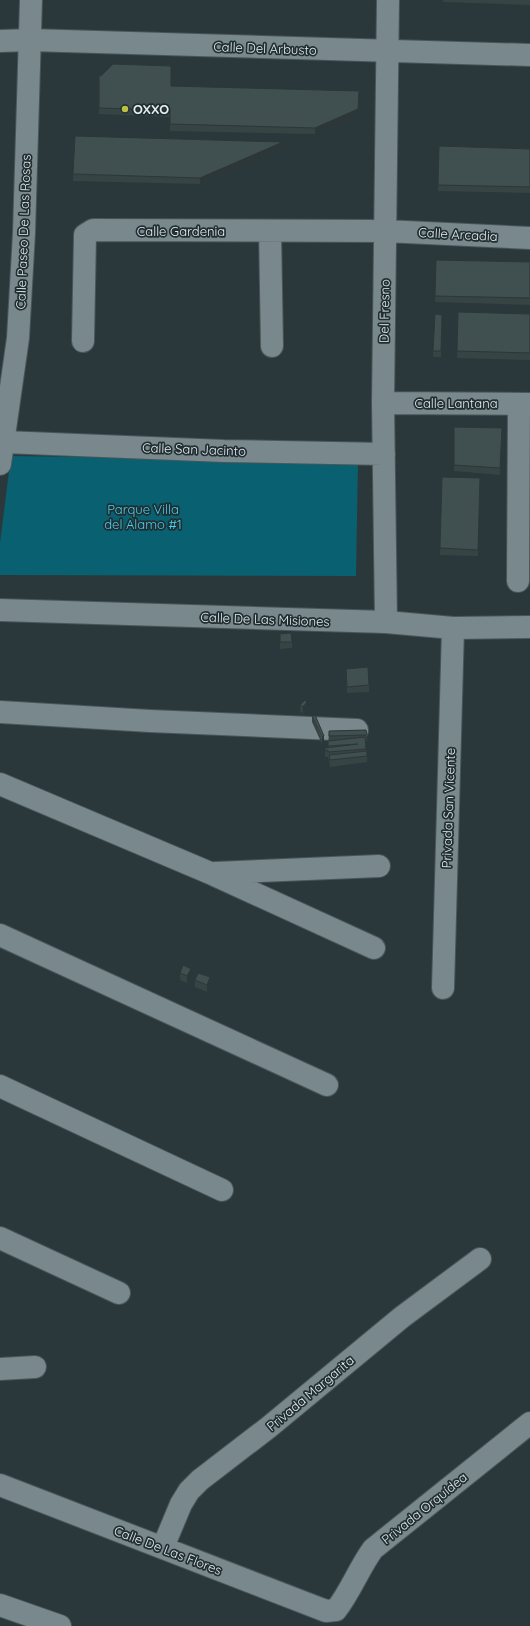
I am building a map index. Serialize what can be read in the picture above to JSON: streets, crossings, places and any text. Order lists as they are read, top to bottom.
{
  "streets": {
    "street": [
      "Calle Del Arbusto",
      "Calle Gardenia",
      "Calle Paseo De Las Rosas",
      "Calle Arcadia",
      "Del Fresno",
      "Calle Lantana",
      "Calle San Jacinto",
      "Calle De Las Misiones",
      "Privada San Vicente",
      "Privada Margarita",
      "Privada Orquídea",
      "Calle De Las Flores"
    ]
  },
  "crossings": [
    ["Calle Del Arbusto", "Calle Paseo De Las Rosas"],
    ["Calle Del Arbusto", "Del Fresno"],
    ["Calle Gardenia", "Calle Arcadia"],
    ["Calle Gardenia", "Del Fresno"],
    ["Calle Paseo De Las Rosas", "Calle San Jacinto"],
    ["Calle Arcadia", "Del Fresno"],
    ["Del Fresno", "Calle Lantana"],
    ["Del Fresno", "Calle San Jacinto"],
    ["Del Fresno", "Calle De Las Misiones"],
    ["Calle De Las Misiones", "Privada San Vicente"],
    ["Privada Margarita", "Calle De Las Flores"],
    ["Privada Orquídea", "Calle De Las Flores"]
  ],
  "parks": ["Parque Villa del Alamo #1"],
  "places": ["OXXO"]
}
